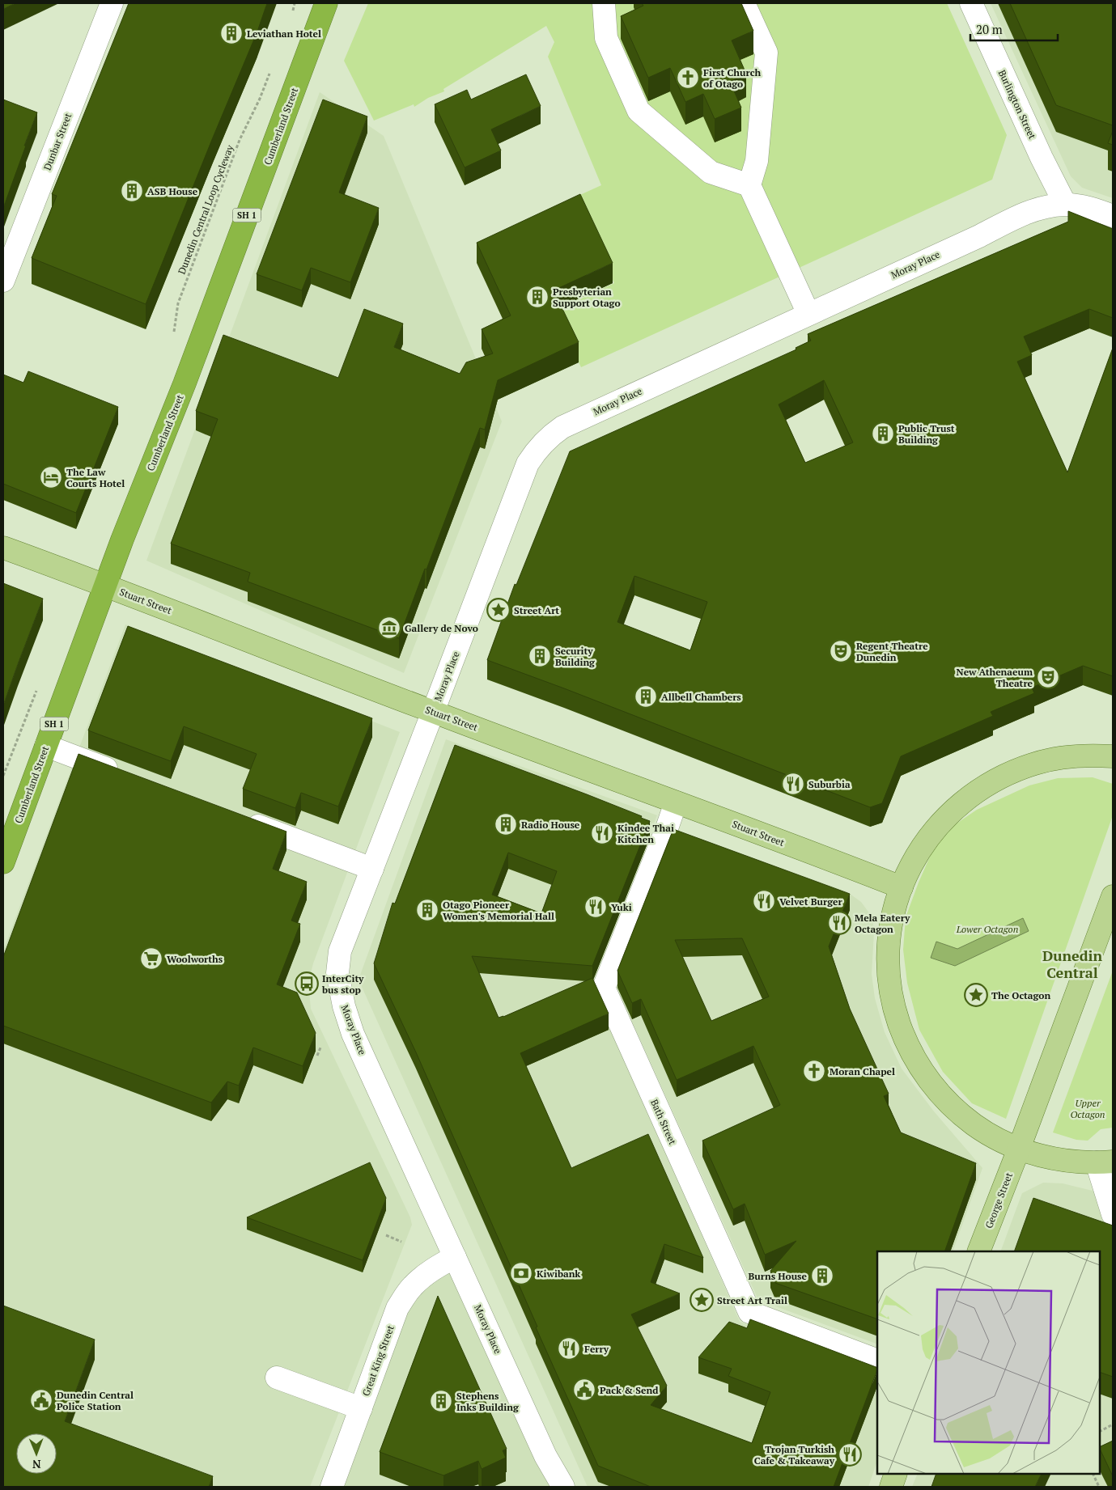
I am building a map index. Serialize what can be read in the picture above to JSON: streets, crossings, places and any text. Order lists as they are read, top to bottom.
{
  "streets": {
    "highway": ["Cumberland Street", "SH 1"],
    "main road": ["Stuart Street", "George Street"],
    "street": [
      "Burlington Street",
      "Dunbar Street",
      "Moray Place",
      "Bath Street",
      "Great King Street"
    ],
    "path": ["Dunedin Central Loop Cycleway"]
  },
  "crossings": [
    ["Burlington Street", "Moray Place"],
    ["Cumberland Street", "Stuart Street"],
    ["Moray Place", "Stuart Street"],
    ["Moray Place", "Great King Street"],
    ["Stuart Street", "Bath Street"]
  ],
  "districts": ["Dunedin Central"],
  "parks": ["Lower Octagon", "Upper Octagon"],
  "places": {
    "building": [
      "Leviathan Hotel",
      "ASB House",
      "Presbyterian Support Otago",
      "Public Trust Building",
      "Security Building",
      "Allbell Chambers",
      "Radio House",
      "Otago Pioneer Women's Memorial Hall",
      "Burns House",
      "Stephens Inks Building"
    ],
    "church": ["First Church of Otago", "Moran Chapel"],
    "hotel": ["The Law Courts Hotel"],
    "place": ["Street Art", "The Octagon", "Street Art Trail"],
    "museum": ["Gallery de Novo"],
    "theatre": ["Regent Theatre Dunedin", "New Athenaeum Theatre"],
    "restaurant": [
      "Suburbia",
      "Kindee Thai Kitchen",
      "Velvet Burger",
      "Yuki",
      "Mela Eatery Octagon",
      "Ferry",
      "Trojan Turkish Cafe & Takeaway"
    ],
    "supermarket": ["Woolworths"],
    "bus stop": ["InterCity bus stop"],
    "bank": ["Kiwibank"],
    "public building": ["Pack & Send", "Dunedin Central Police Station"]
  },
  "scale_bar": "20 m",
  "north": "bottom"
}
